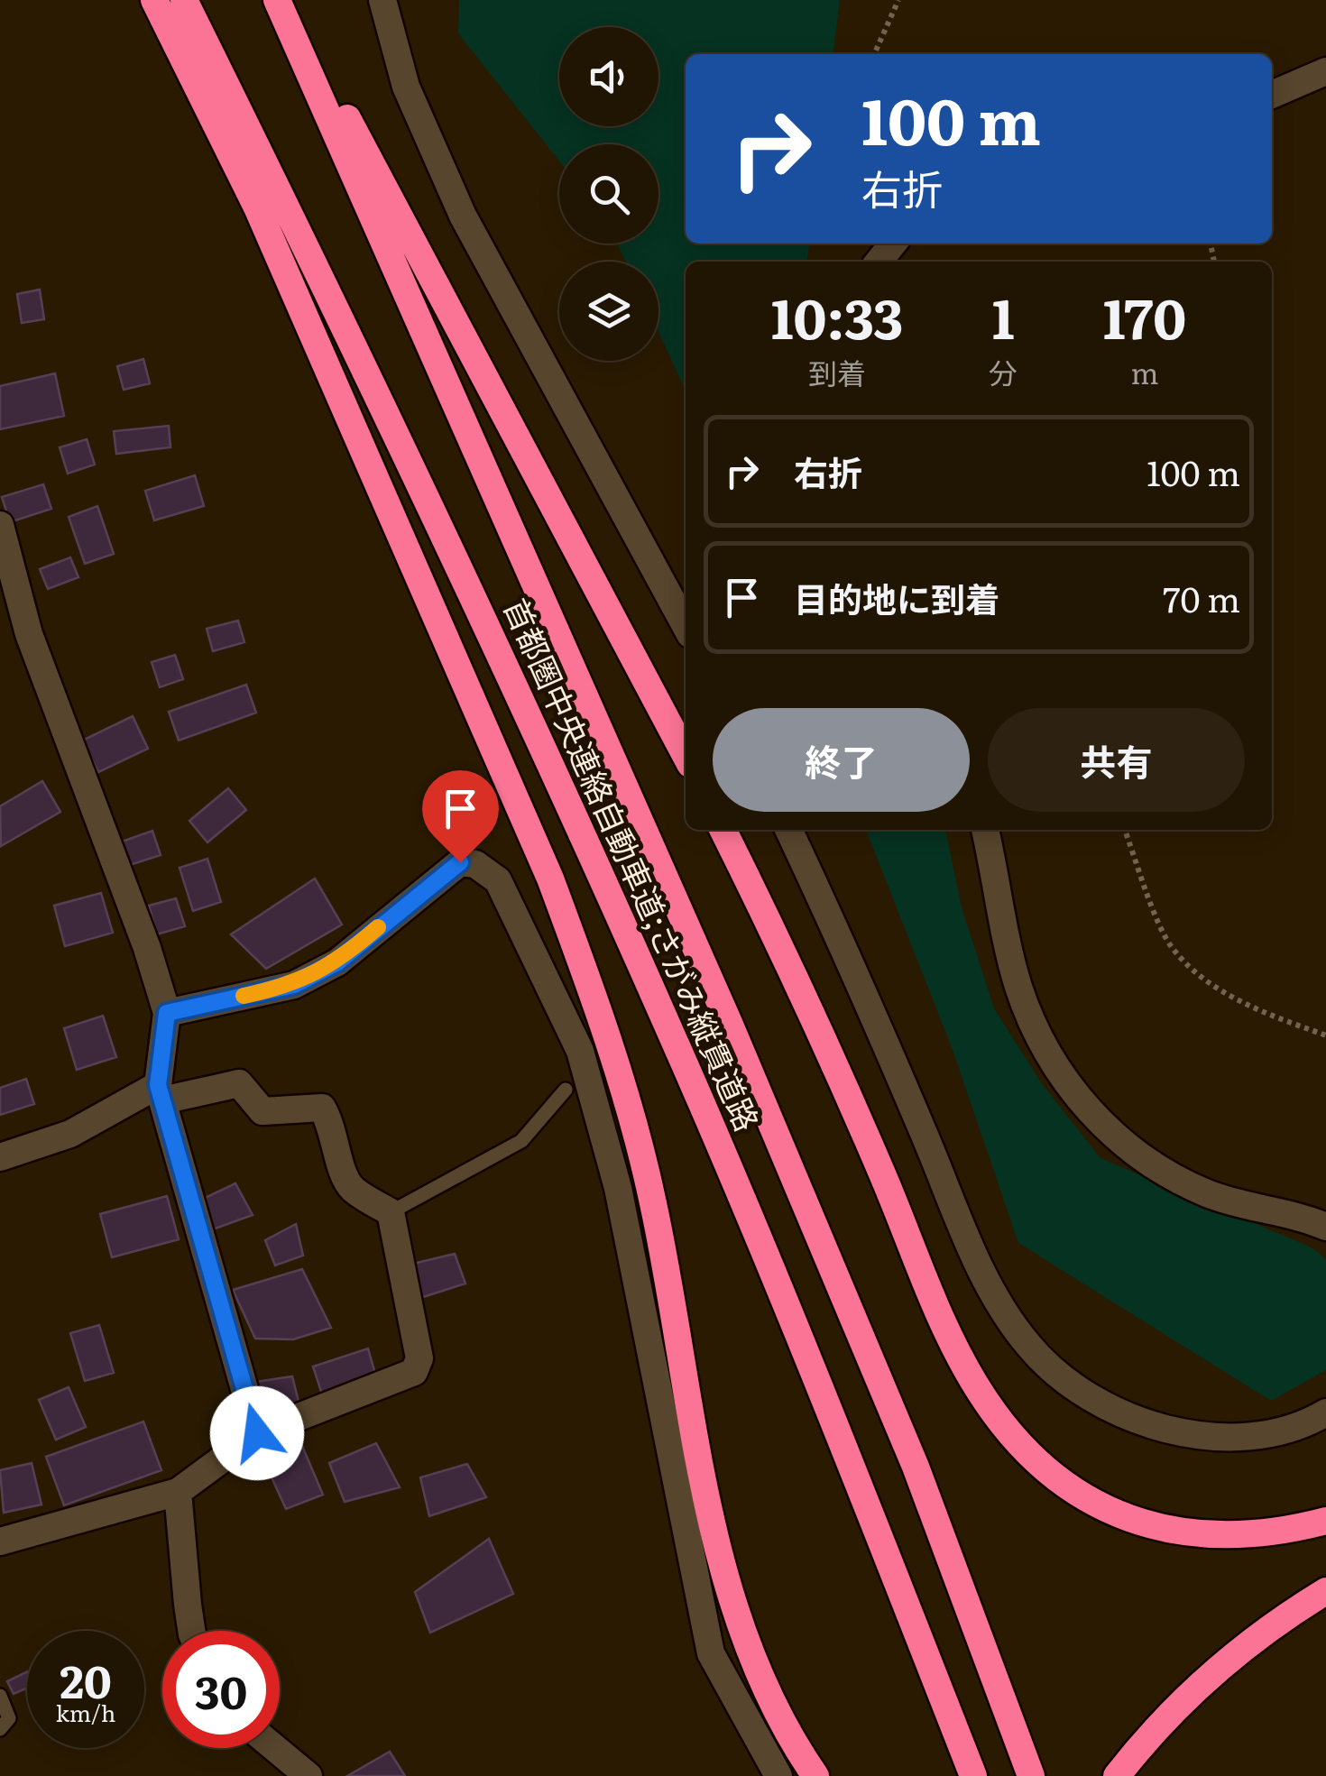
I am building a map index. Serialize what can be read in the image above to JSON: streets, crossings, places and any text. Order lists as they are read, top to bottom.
{
  "streets": {
    "highway": ["首都圏中央連絡自動車道;さがみ縦貫道路"]
  },
  "page": {
    "turn": ["100 m", "右折"],
    "eta": [
      "10:33",
      "到着",
      "1",
      "分",
      "170",
      "m"
    ],
    "list": [
      {
        "name": "右折",
        "value": "100 m"
      },
      {
        "name": "目的地に到着",
        "value": "70 m"
      }
    ],
    "buttons": ["終了", "共有"],
    "speed": "20 km/h",
    "limit": "30"
  }
}
